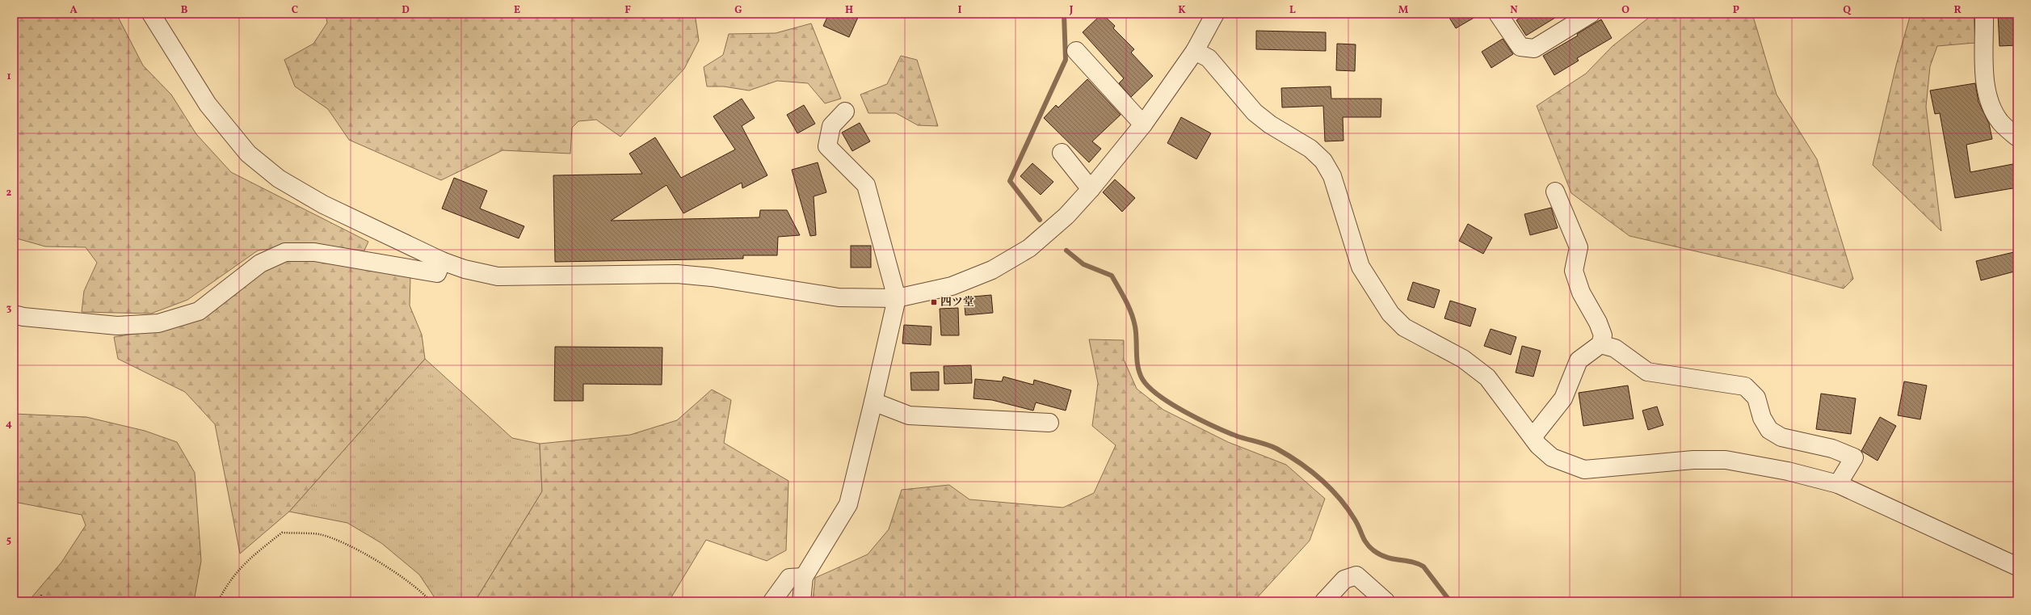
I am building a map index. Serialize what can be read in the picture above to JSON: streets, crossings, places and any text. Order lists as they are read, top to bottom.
{
  "places": {
    "transit": ["四ツ堂"]
  },
  "grid": {
    "columns": [
      "A",
      "B",
      "C",
      "D",
      "E",
      "F",
      "G",
      "H",
      "I",
      "J",
      "K",
      "L",
      "M",
      "N",
      "O",
      "P",
      "Q",
      "R"
    ],
    "rows": [
      "1",
      "2",
      "3",
      "4",
      "5"
    ]
  }
}
